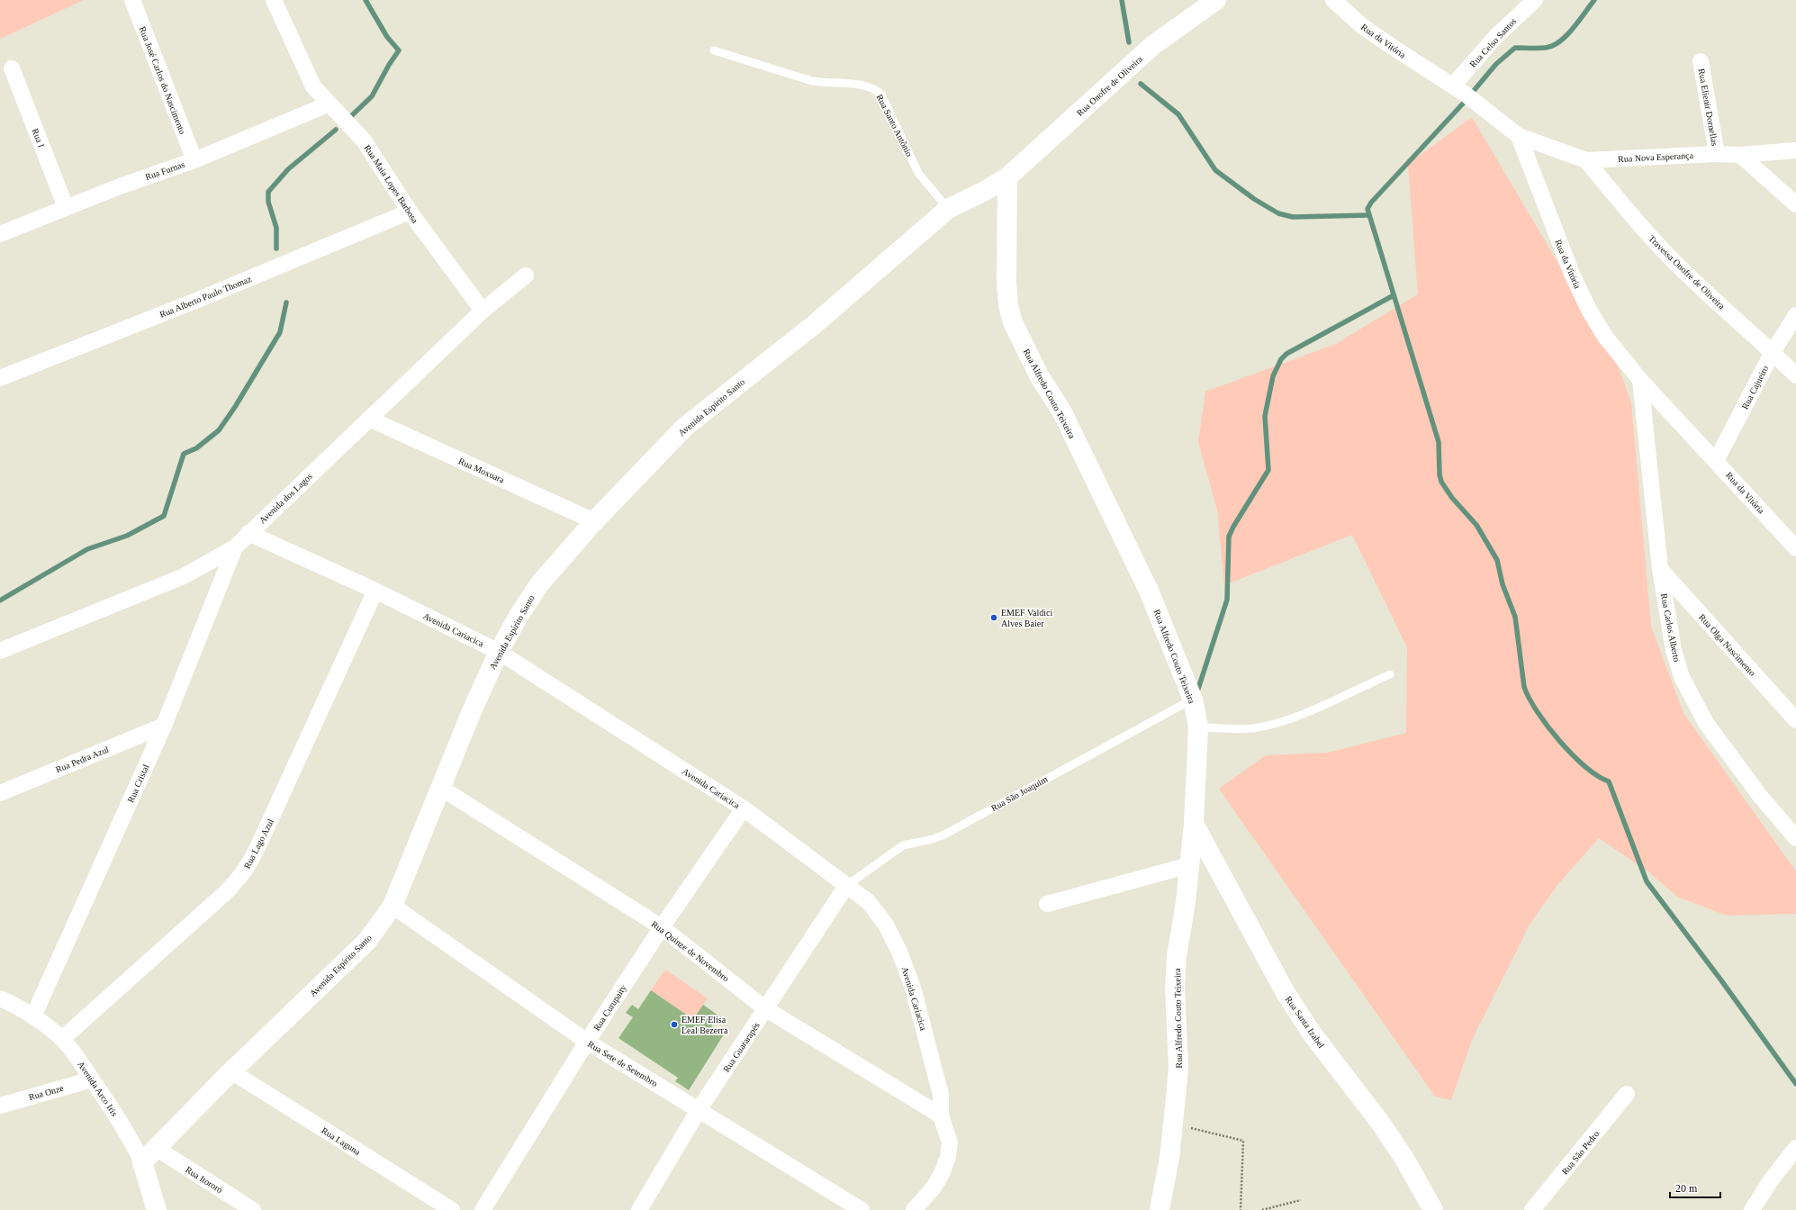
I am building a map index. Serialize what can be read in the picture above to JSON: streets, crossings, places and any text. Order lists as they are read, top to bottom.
{
  "streets": {
    "street": [
      "Rua da Vitória",
      "Rua Celso Santos",
      "Rua José Carlos do Nascimento",
      "Rua Onofre de Oliveira",
      "Rua Elienir Dornellas",
      "Rua I",
      "Rua Nova Esperança",
      "Rua Furnas",
      "Rua Maia Lopes Barbosa",
      "Travessa Onofre de Oliveira",
      "Rua Alberto Paulo Thomaz",
      "Rua Cajueiro",
      "Rua Alfredo Couto Teixeira",
      "Avenida Espírito Santo",
      "Rua Moxuara",
      "Avenida dos Lagos",
      "Rua Carlos Alberto",
      "Avenida Cariacica",
      "Rua Olga Nascimento",
      "Rua Pedra Azul",
      "Rua Cristal",
      "Rua Lago Azul",
      "Rua Quinze de Novembro",
      "Rua Curupaity",
      "Rua Santa Izabel",
      "Rua Guararapés",
      "Rua Sete de Setembro",
      "Avenida Arco Iris",
      "Rua Onze",
      "Rua Laguna",
      "Rua São Pedro",
      "Rua Itororó"
    ],
    "lane": ["Rua Santo Antônio", "Rua São Joaquim"]
  },
  "crossings": [
    ["Rua da Vitória", "Rua Celso Santos"],
    ["Rua da Vitória", "Rua Nova Esperança"],
    ["Rua da Vitória", "Rua Cajueiro"],
    ["Rua da Vitória", "Rua Carlos Alberto"],
    ["Rua José Carlos do Nascimento", "Rua Furnas"],
    ["Rua Onofre de Oliveira", "Rua Alfredo Couto Teixeira"],
    ["Rua Onofre de Oliveira", "Avenida Espírito Santo"],
    ["Rua Elienir Dornellas", "Rua Nova Esperança"],
    ["Rua Santo Antônio", "Avenida Espírito Santo"],
    ["Rua I", "Rua Furnas"],
    ["Rua Nova Esperança", "Travessa Onofre de Oliveira"],
    ["Rua Furnas", "Rua Maia Lopes Barbosa"],
    ["Rua Maia Lopes Barbosa", "Rua Alberto Paulo Thomaz"],
    ["Rua Maia Lopes Barbosa", "Avenida dos Lagos"],
    ["Travessa Onofre de Oliveira", "Rua Cajueiro"],
    ["Rua Alfredo Couto Teixeira", "Avenida Espírito Santo"],
    ["Rua Alfredo Couto Teixeira", "Rua São Joaquim"],
    ["Rua Alfredo Couto Teixeira", "Rua Santa Izabel"],
    ["Avenida Espírito Santo", "Rua Moxuara"],
    ["Avenida Espírito Santo", "Avenida Cariacica"],
    ["Avenida Espírito Santo", "Rua Quinze de Novembro"],
    ["Avenida Espírito Santo", "Rua Sete de Setembro"],
    ["Avenida Espírito Santo", "Avenida Arco Iris"],
    ["Avenida Espírito Santo", "Rua Laguna"],
    ["Avenida Espírito Santo", "Rua Itororó"],
    ["Rua Moxuara", "Avenida dos Lagos"],
    ["Avenida dos Lagos", "Avenida Cariacica"],
    ["Avenida dos Lagos", "Rua Cristal"],
    ["Rua Carlos Alberto", "Rua Olga Nascimento"],
    ["Avenida Cariacica", "Rua São Joaquim"],
    ["Avenida Cariacica", "Rua Lago Azul"],
    ["Avenida Cariacica", "Rua Quinze de Novembro"],
    ["Avenida Cariacica", "Rua Curupaity"],
    ["Avenida Cariacica", "Rua Guararapés"],
    ["Rua Pedra Azul", "Rua Cristal"],
    ["Rua Cristal", "Avenida Arco Iris"],
    ["Rua São Joaquim", "Rua Guararapés"],
    ["Rua Lago Azul", "Avenida Arco Iris"],
    ["Rua Quinze de Novembro", "Rua Curupaity"],
    ["Rua Quinze de Novembro", "Rua Guararapés"],
    ["Rua Curupaity", "Rua Sete de Setembro"],
    ["Rua Guararapés", "Rua Sete de Setembro"],
    ["Avenida Arco Iris", "Rua Onze"]
  ],
  "places": ["EMEF Valdici Alves Baier", "EMEF Elisa Leal Bezerra"],
  "scale_bar": "20 m"
}
